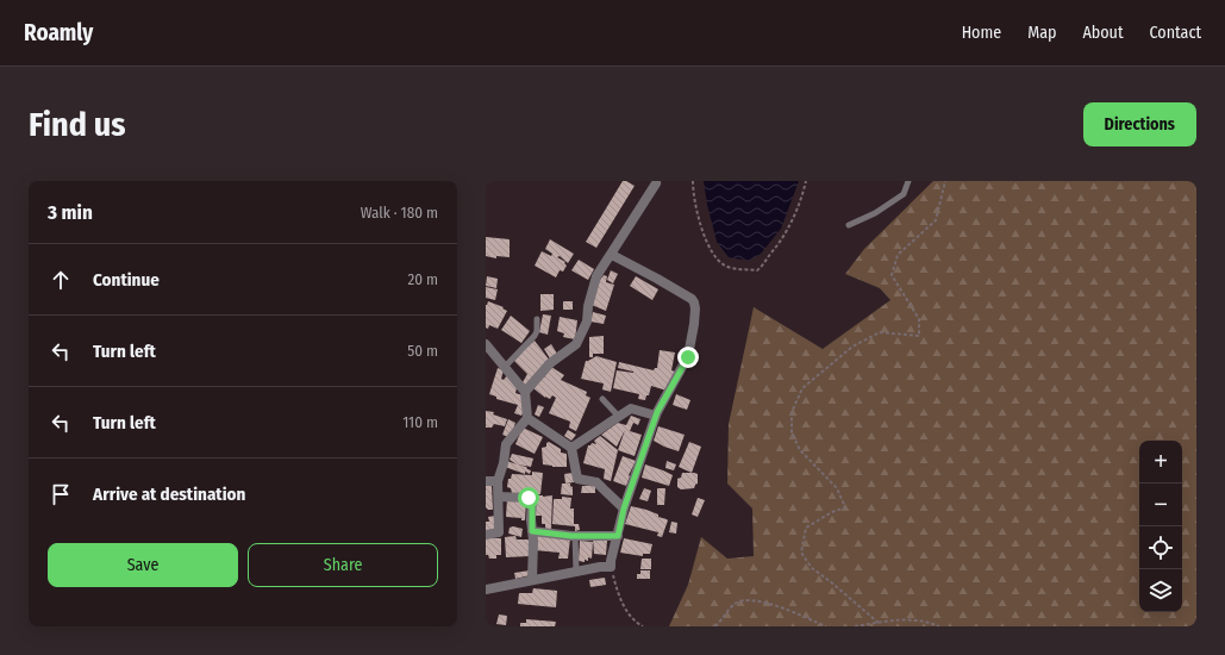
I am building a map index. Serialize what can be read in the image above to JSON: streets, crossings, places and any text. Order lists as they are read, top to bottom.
{
  "page": {
    "header": "Roamly",
    "nav": [
      "Home",
      "Map",
      "About",
      "Contact"
    ],
    "buttons": [
      "Directions",
      ["Save", "Share"]
    ],
    "title": "Find us",
    "heading": ["3 min", "Walk · 180 m"],
    "list": [
      ["Continue", "20 m"],
      ["Turn left", "50 m"],
      ["Turn left", "110 m"],
      "Arrive at destination"
    ],
    "map_buttons": ["+", "−"]
  }
}
